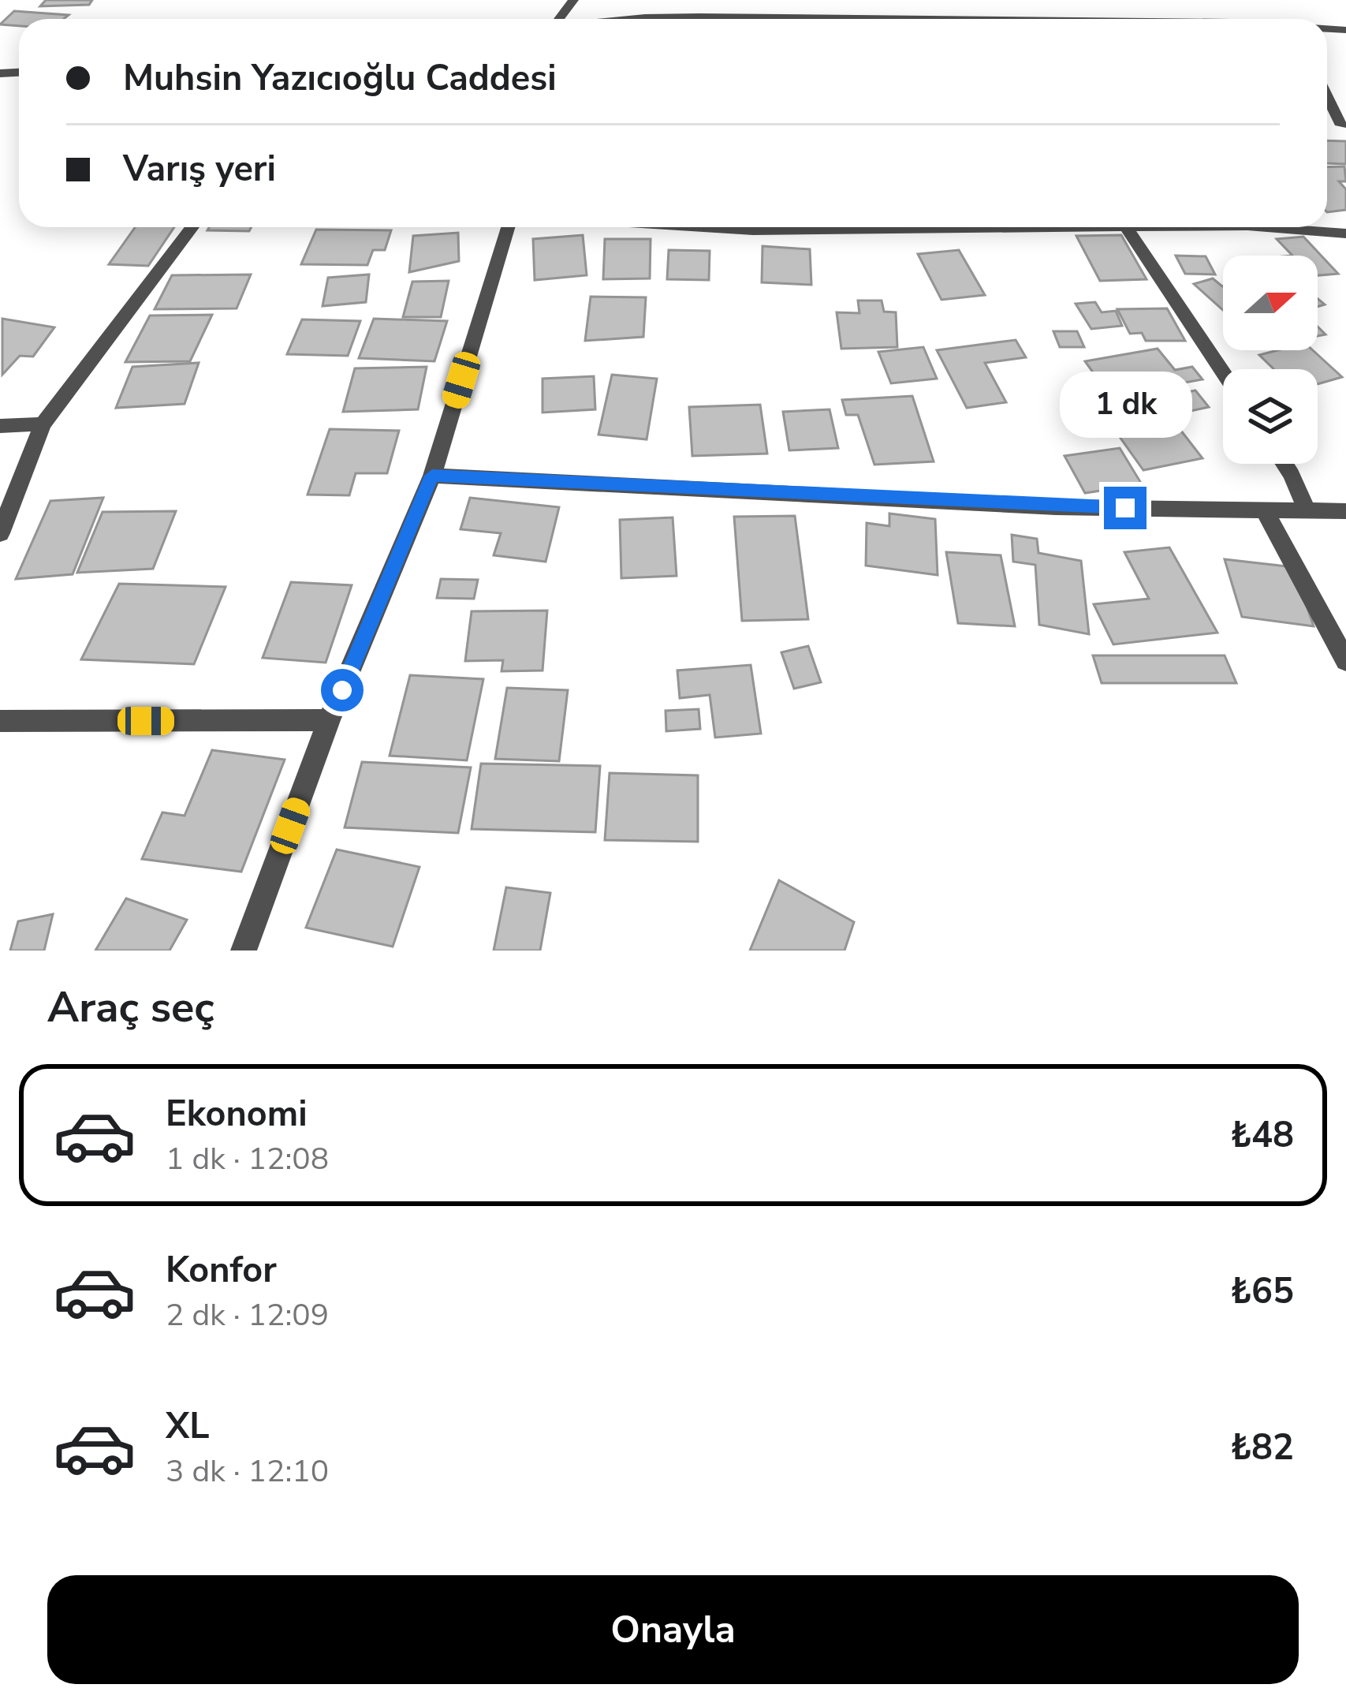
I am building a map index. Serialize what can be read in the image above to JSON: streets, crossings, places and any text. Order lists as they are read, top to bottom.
{
  "north": "right",
  "page": {
    "banner": ["Muhsin Yazıcıoğlu Caddesi", "Varış yeri"],
    "bubble": "1 dk",
    "heading": "Araç seç",
    "list": [
      {
        "name": "Ekonomi",
        "note": "1 dk · 12:08",
        "value": "₺48"
      },
      {
        "name": "Konfor",
        "note": "2 dk · 12:09",
        "value": "₺65"
      },
      {
        "name": "XL",
        "note": "3 dk · 12:10",
        "value": "₺82"
      }
    ],
    "buttons": "Onayla"
  }
}
